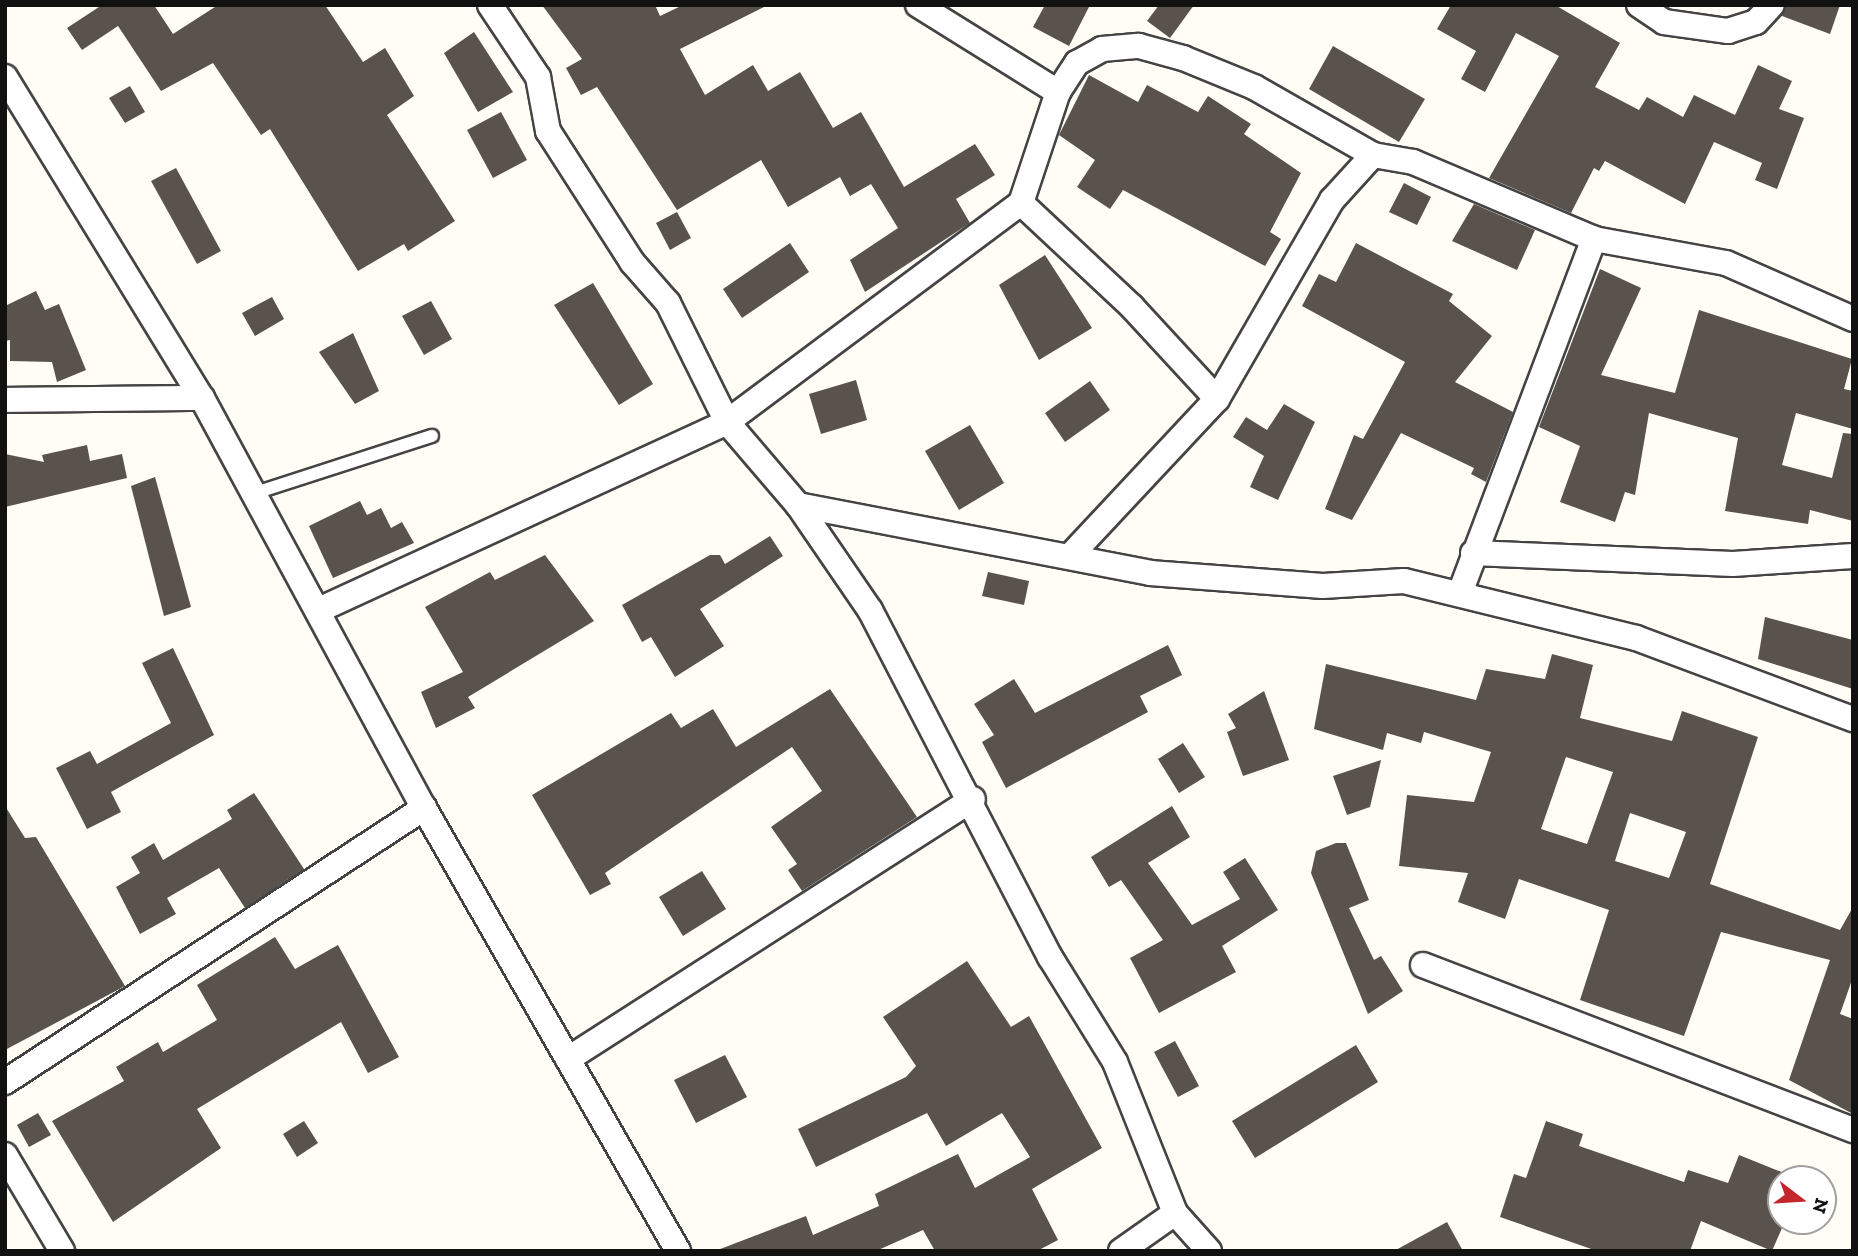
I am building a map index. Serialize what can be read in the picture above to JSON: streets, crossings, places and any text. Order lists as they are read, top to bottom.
{
  "north": "right"
}
